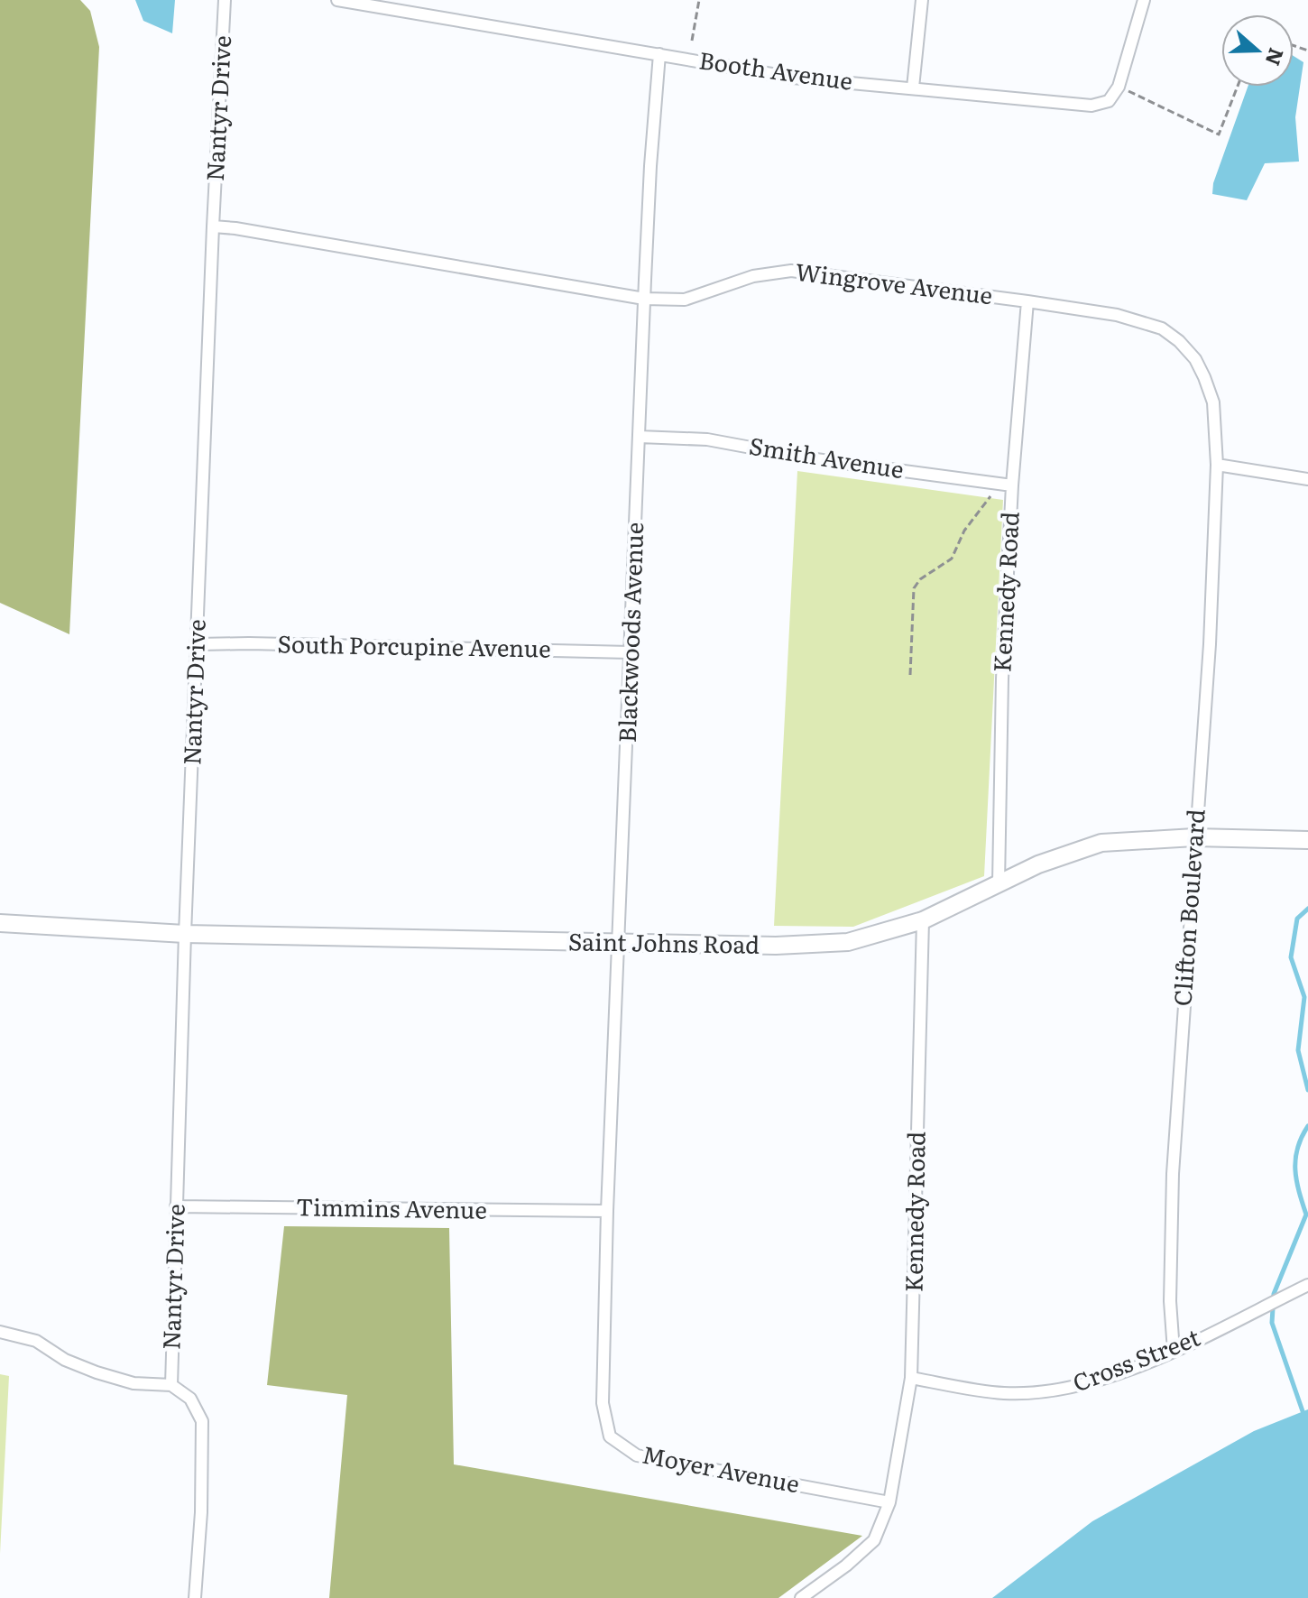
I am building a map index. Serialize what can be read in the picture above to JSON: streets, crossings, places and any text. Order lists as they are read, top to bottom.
{
  "streets": {
    "street": [
      "Booth Avenue",
      "Nantyr Drive",
      "Wingrove Avenue",
      "Smith Avenue",
      "Kennedy Road",
      "Blackwoods Avenue",
      "South Porcupine Avenue",
      "Clifton Boulevard",
      "Saint Johns Road",
      "Timmins Avenue",
      "Cross Street",
      "Moyer Avenue"
    ]
  },
  "crossings": [
    ["Booth Avenue", "Blackwoods Avenue"],
    ["Nantyr Drive", "Wingrove Avenue"],
    ["Nantyr Drive", "South Porcupine Avenue"],
    ["Nantyr Drive", "Saint Johns Road"],
    ["Nantyr Drive", "Timmins Avenue"],
    ["Wingrove Avenue", "Kennedy Road"],
    ["Wingrove Avenue", "Blackwoods Avenue"],
    ["Wingrove Avenue", "Clifton Boulevard"],
    ["Smith Avenue", "Kennedy Road"],
    ["Smith Avenue", "Blackwoods Avenue"],
    ["Kennedy Road", "Saint Johns Road"],
    ["Kennedy Road", "Cross Street"],
    ["Kennedy Road", "Moyer Avenue"],
    ["Blackwoods Avenue", "South Porcupine Avenue"],
    ["Blackwoods Avenue", "Saint Johns Road"],
    ["Blackwoods Avenue", "Timmins Avenue"],
    ["Blackwoods Avenue", "Moyer Avenue"],
    ["Clifton Boulevard", "Saint Johns Road"],
    ["Clifton Boulevard", "Cross Street"],
    ["Timmins Avenue", "Moyer Avenue"]
  ],
  "north": "right"
}
